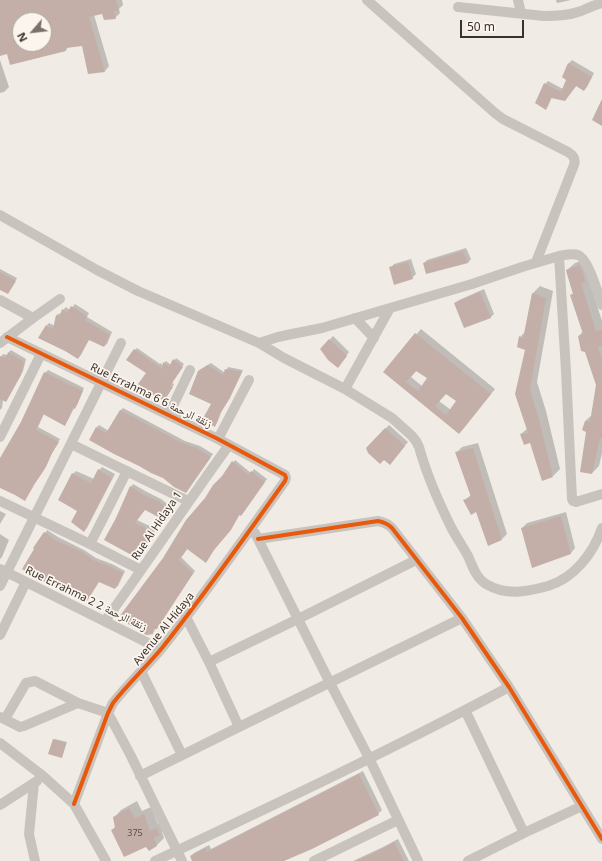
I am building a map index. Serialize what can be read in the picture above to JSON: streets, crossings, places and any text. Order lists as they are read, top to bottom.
{
  "streets": {
    "street": [
      "Rue Errahma 6 6 زنقة الرحمة",
      "Rue Al Hidaya 1",
      "Rue Errahma 2 2 زنقة الرحمة",
      "Avenue Al Hidaya"
    ]
  },
  "crossings": [
    ["Rue Errahma 6 6 زنقة الرحمة", "Rue Al Hidaya 1"],
    ["Rue Errahma 6 6 زنقة الرحمة", "Avenue Al Hidaya"],
    ["Rue Al Hidaya 1", "Rue Errahma 2 2 زنقة الرحمة"],
    ["Rue Errahma 2 2 زنقة الرحمة", "Avenue Al Hidaya"]
  ],
  "house_numbers": ["375"],
  "scale_bar": "50 m",
  "north": "bottom left"
}
